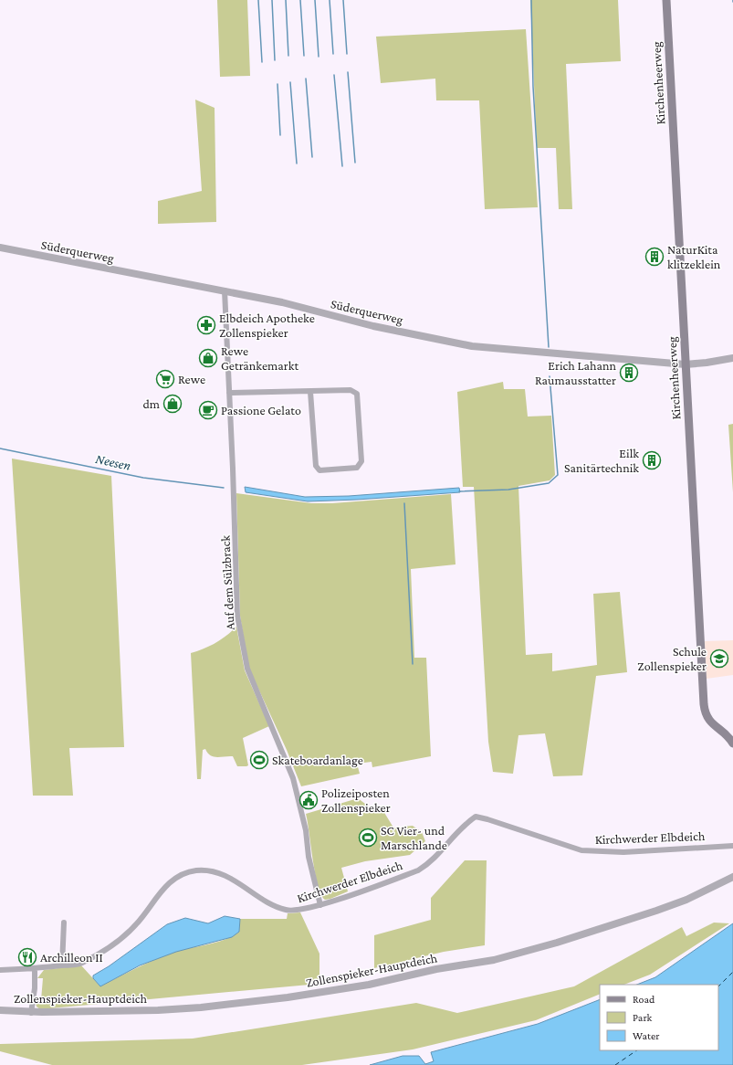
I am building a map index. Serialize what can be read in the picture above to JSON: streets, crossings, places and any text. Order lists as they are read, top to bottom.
{
  "streets": {
    "main road": ["Kirchenheerweg"],
    "street": [
      "Süderquerweg",
      "Auf dem Sülzbrack",
      "Kirchwerder Elbdeich",
      "Zollenspieker-Hauptdeich"
    ]
  },
  "crossings": [
    ["Kirchenheerweg", "Süderquerweg"],
    ["Süderquerweg", "Auf dem Sülzbrack"],
    ["Auf dem Sülzbrack", "Kirchwerder Elbdeich"]
  ],
  "water": ["Neesen"],
  "places": {
    "building": ["NaturKita klitzeklein", "Erich Lahann Raumausstatter", "Eilk Sanitärtechnik"],
    "pharmacy": ["Elbdeich Apotheke Zollenspieker"],
    "shop": ["Rewe Getränkemarkt", "dm"],
    "supermarket": ["Rewe"],
    "cafe": ["Passione Gelato"],
    "school or university": ["Schule Zollenspieker"],
    "sports": ["Skateboardanlage", "SC Vier- und Marschlande"],
    "public building": ["Polizeiposten Zollenspieker"],
    "restaurant": ["Archilleon II"]
  },
  "legend": ["Road", "Park", "Water"]
}
